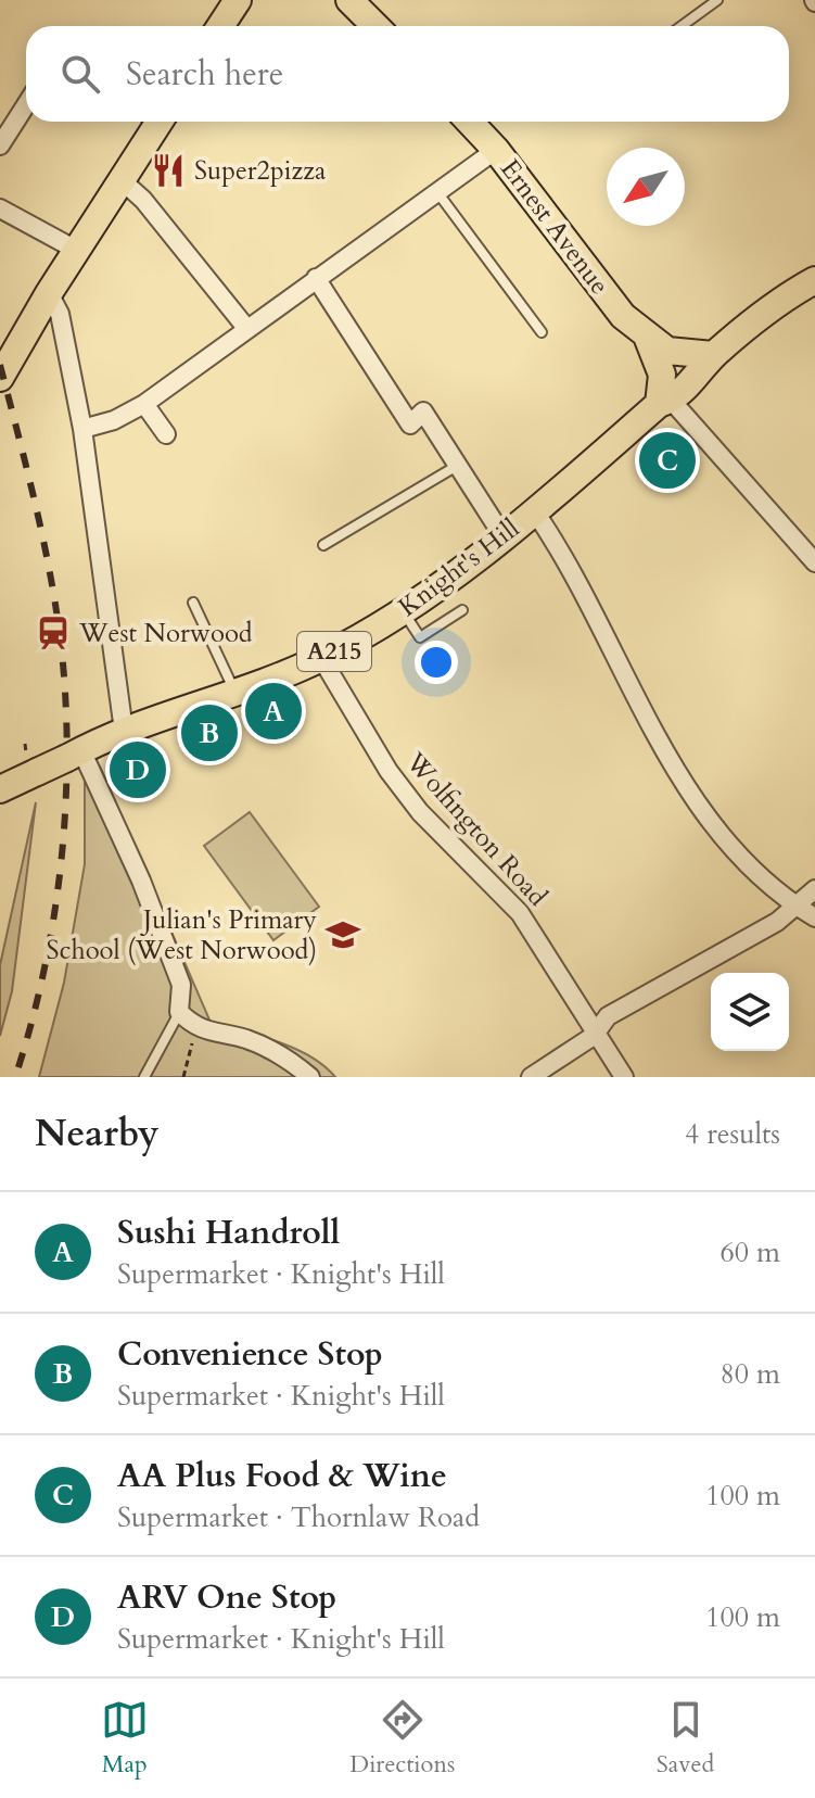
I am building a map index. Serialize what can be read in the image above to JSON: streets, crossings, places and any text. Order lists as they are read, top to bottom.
{
  "streets": {
    "main road": ["Ernest Avenue", "Knight's Hill", "A215"],
    "street": ["Wolfington Road"]
  },
  "crossings": [
    ["Ernest Avenue", "Knight's Hill"],
    ["Knight's Hill", "Wolfington Road"]
  ],
  "places": {
    "restaurant": ["Super2pizza"],
    "station": ["West Norwood"],
    "school or university": ["Julian's Primary School (West Norwood)"]
  },
  "north": "bottom left",
  "page": {
    "search": "Search here",
    "pins": [
      "C",
      "A",
      "B",
      "D"
    ],
    "heading": ["Nearby", "4 results"],
    "list": [
      {
        "mark": "A",
        "name": "Sushi Handroll",
        "note": "Supermarket · Knight's Hill",
        "value": "60 m"
      },
      {
        "mark": "B",
        "name": "Convenience Stop",
        "note": "Supermarket · Knight's Hill",
        "value": "80 m"
      },
      {
        "mark": "C",
        "name": "AA Plus Food & Wine",
        "note": "Supermarket · Thornlaw Road",
        "value": "100 m"
      },
      {
        "mark": "D",
        "name": "ARV One Stop",
        "note": "Supermarket · Knight's Hill",
        "value": "100 m"
      }
    ],
    "nav": ["Map", "Directions", "Saved"]
  }
}
